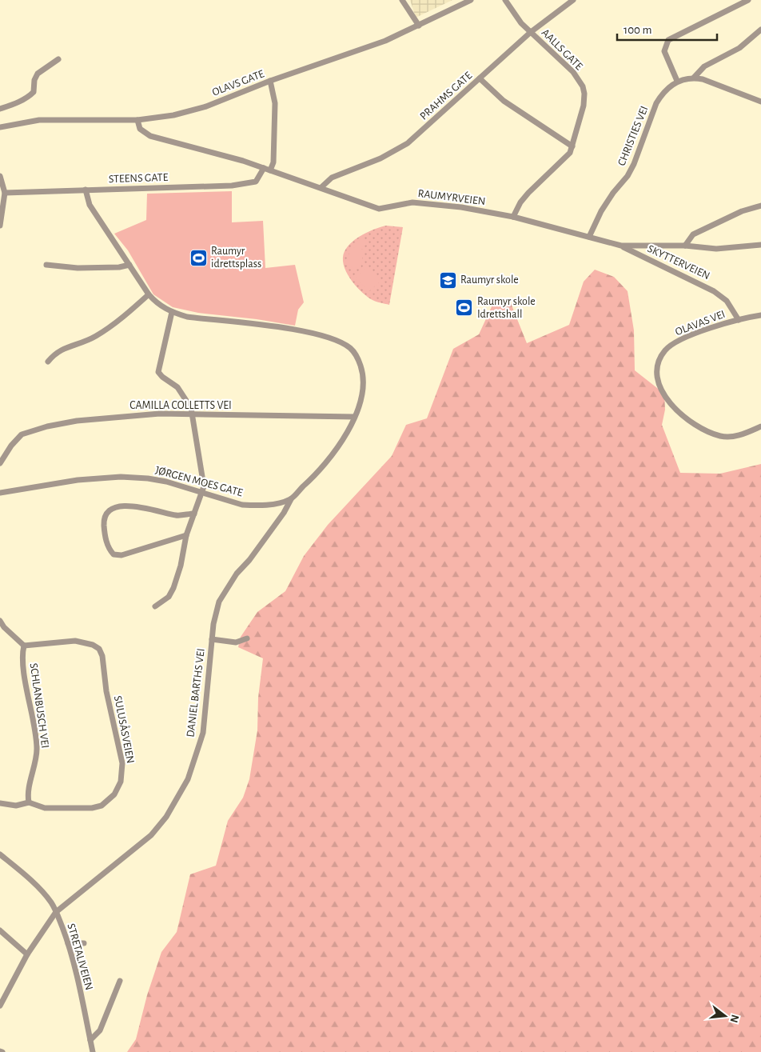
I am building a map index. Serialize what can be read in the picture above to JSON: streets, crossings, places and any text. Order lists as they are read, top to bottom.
{
  "streets": {
    "street": [
      "AALLS GATE",
      "OLAVS GATE",
      "PRAHMS GATE",
      "CHRISTIES VEI",
      "STEENS GATE",
      "RAUMYRVEIEN",
      "SKYTTERVEIEN",
      "OLAVAS VEI",
      "CAMILLA COLLETTS VEI",
      "JØRGEN MOES GATE",
      "DANIEL BARTHS VEI",
      "SCHLANBUSCH VEI",
      "SULUSÅSVEIEN",
      "STRETALIVEIEN"
    ]
  },
  "crossings": [
    ["AALLS GATE", "PRAHMS GATE"],
    ["AALLS GATE", "RAUMYRVEIEN"],
    ["OLAVS GATE", "RAUMYRVEIEN"],
    ["PRAHMS GATE", "RAUMYRVEIEN"],
    ["CHRISTIES VEI", "RAUMYRVEIEN"],
    ["STEENS GATE", "RAUMYRVEIEN"],
    ["RAUMYRVEIEN", "SKYTTERVEIEN"],
    ["SKYTTERVEIEN", "OLAVAS VEI"],
    ["JØRGEN MOES GATE", "DANIEL BARTHS VEI"],
    ["DANIEL BARTHS VEI", "STRETALIVEIEN"],
    ["SCHLANBUSCH VEI", "SULUSÅSVEIEN"]
  ],
  "places": {
    "sports": ["Raumyr idrettsplass", "Raumyr skole Idrettshall"],
    "school or university": ["Raumyr skole"]
  },
  "scale_bar": "100 m",
  "north": "right"
}
